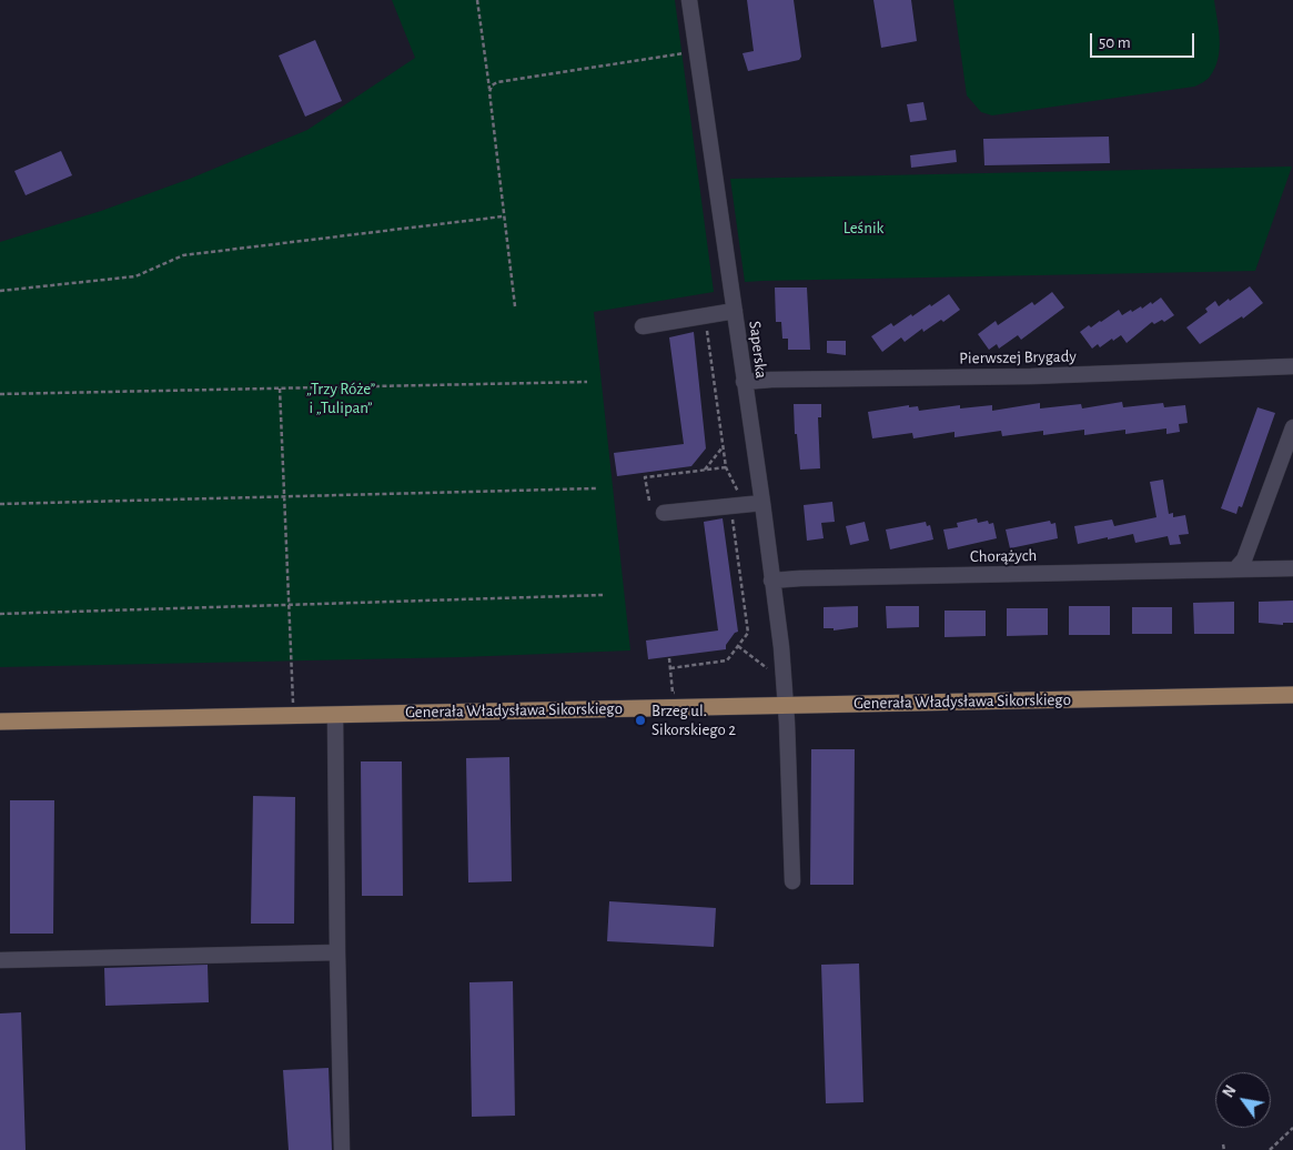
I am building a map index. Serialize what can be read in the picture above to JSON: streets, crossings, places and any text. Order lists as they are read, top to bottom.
{
  "streets": {
    "main road": ["Generała Władysława Sikorskiego"],
    "street": ["Saperska", "Pierwszej Brygady", "Chorążych"]
  },
  "crossings": [
    ["Saperska", "Pierwszej Brygady"],
    ["Saperska", "Chorążych"],
    ["Saperska", "Generała Władysława Sikorskiego"]
  ],
  "parks": ["Leśnik", "„Trzy Róże” i „Tulipan”"],
  "places": ["Brzeg ul. Sikorskiego 2"],
  "scale_bar": "50 m",
  "north": "top left"
}
